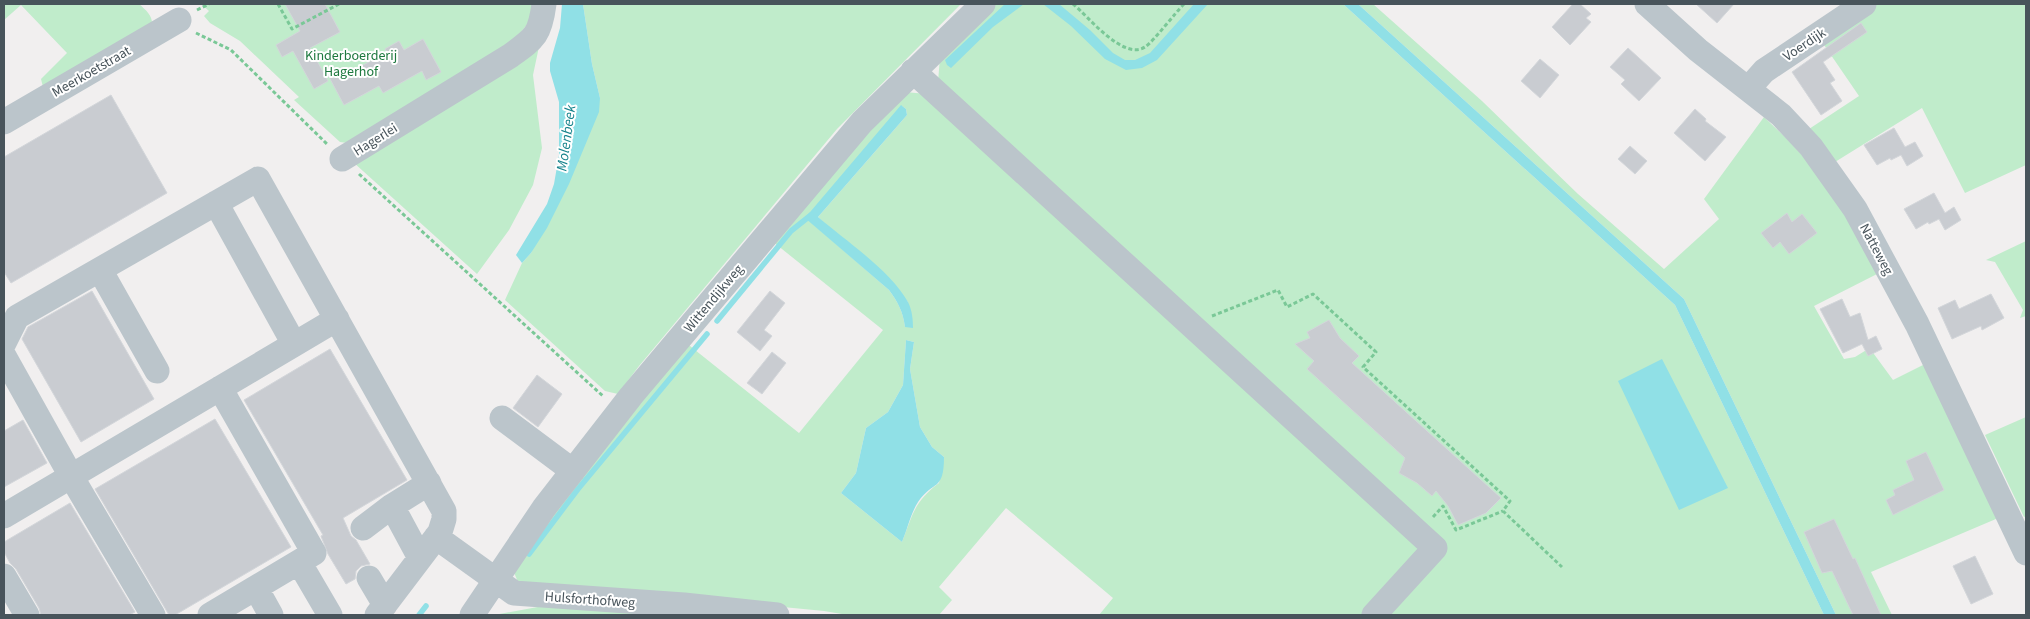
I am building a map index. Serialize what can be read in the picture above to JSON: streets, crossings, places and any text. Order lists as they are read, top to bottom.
{
  "streets": {
    "street": [
      "Voerdijk",
      "Meerkoetstraat",
      "Hagerlei",
      "Natteweg",
      "Wittendijkweg",
      "Hulsforthofweg"
    ]
  },
  "crossings": [
    ["Voerdijk", "Natteweg"],
    ["Meerkoetstraat", "Hagerlei"],
    ["Wittendijkweg", "Hulsforthofweg"]
  ],
  "water": ["Molenbeek"],
  "parks": ["Kinderboerderij Hagerhof"]
}
